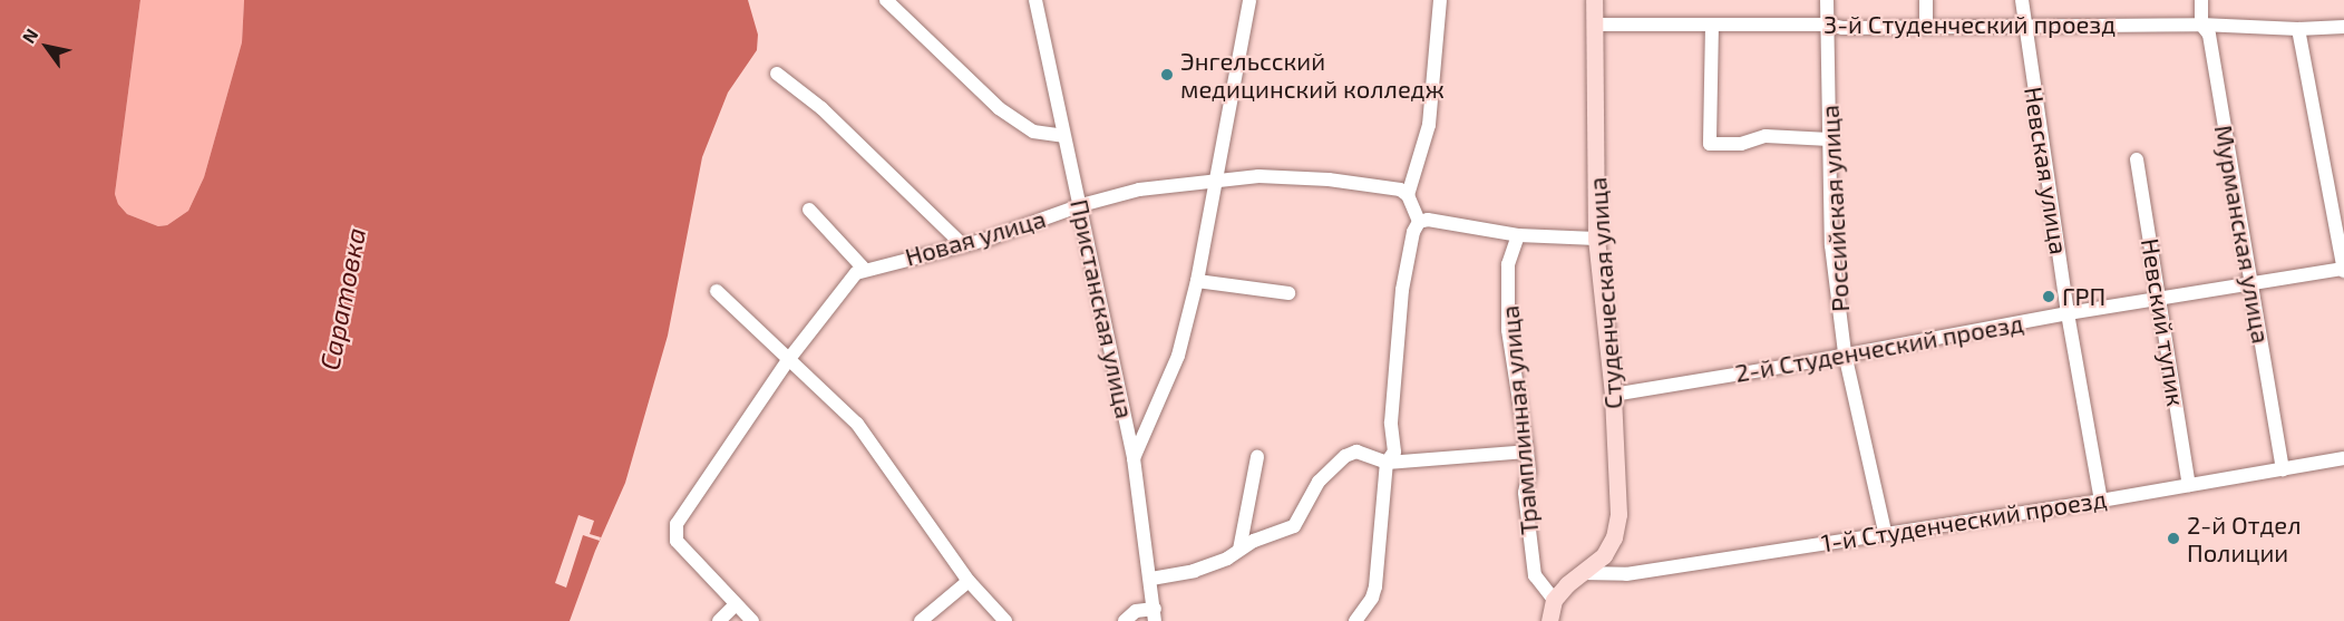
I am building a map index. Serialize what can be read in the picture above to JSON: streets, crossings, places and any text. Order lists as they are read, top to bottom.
{
  "streets": {
    "main road": ["Студенческая улица"],
    "street": [
      "3-й Студенческий проезд",
      "Невская улица",
      "Российская улица",
      "Мурманская улица",
      "Новая улица",
      "Пристанская улица",
      "Невский тупик",
      "2-й Студенческий проезд",
      "Трамплинная улица",
      "1-й Студенческий проезд"
    ]
  },
  "crossings": [
    ["3-й Студенческий проезд", "Невская улица"],
    ["3-й Студенческий проезд", "Российская улица"],
    ["3-й Студенческий проезд", "Мурманская улица"],
    ["3-й Студенческий проезд", "Студенческая улица"],
    ["Невская улица", "2-й Студенческий проезд"],
    ["Невская улица", "1-й Студенческий проезд"],
    ["Российская улица", "2-й Студенческий проезд"],
    ["Российская улица", "1-й Студенческий проезд"],
    ["Мурманская улица", "2-й Студенческий проезд"],
    ["Мурманская улица", "1-й Студенческий проезд"],
    ["Новая улица", "Пристанская улица"],
    ["Студенческая улица", "2-й Студенческий проезд"],
    ["Студенческая улица", "Трамплинная улица"],
    ["Студенческая улица", "1-й Студенческий проезд"],
    ["Невский тупик", "2-й Студенческий проезд"],
    ["Невский тупик", "1-й Студенческий проезд"]
  ],
  "water": ["Саратовка"],
  "places": ["Энгельсский медицинский колледж", "ГРП", "2-й Отдел Полиции"],
  "north": "top left"
}
